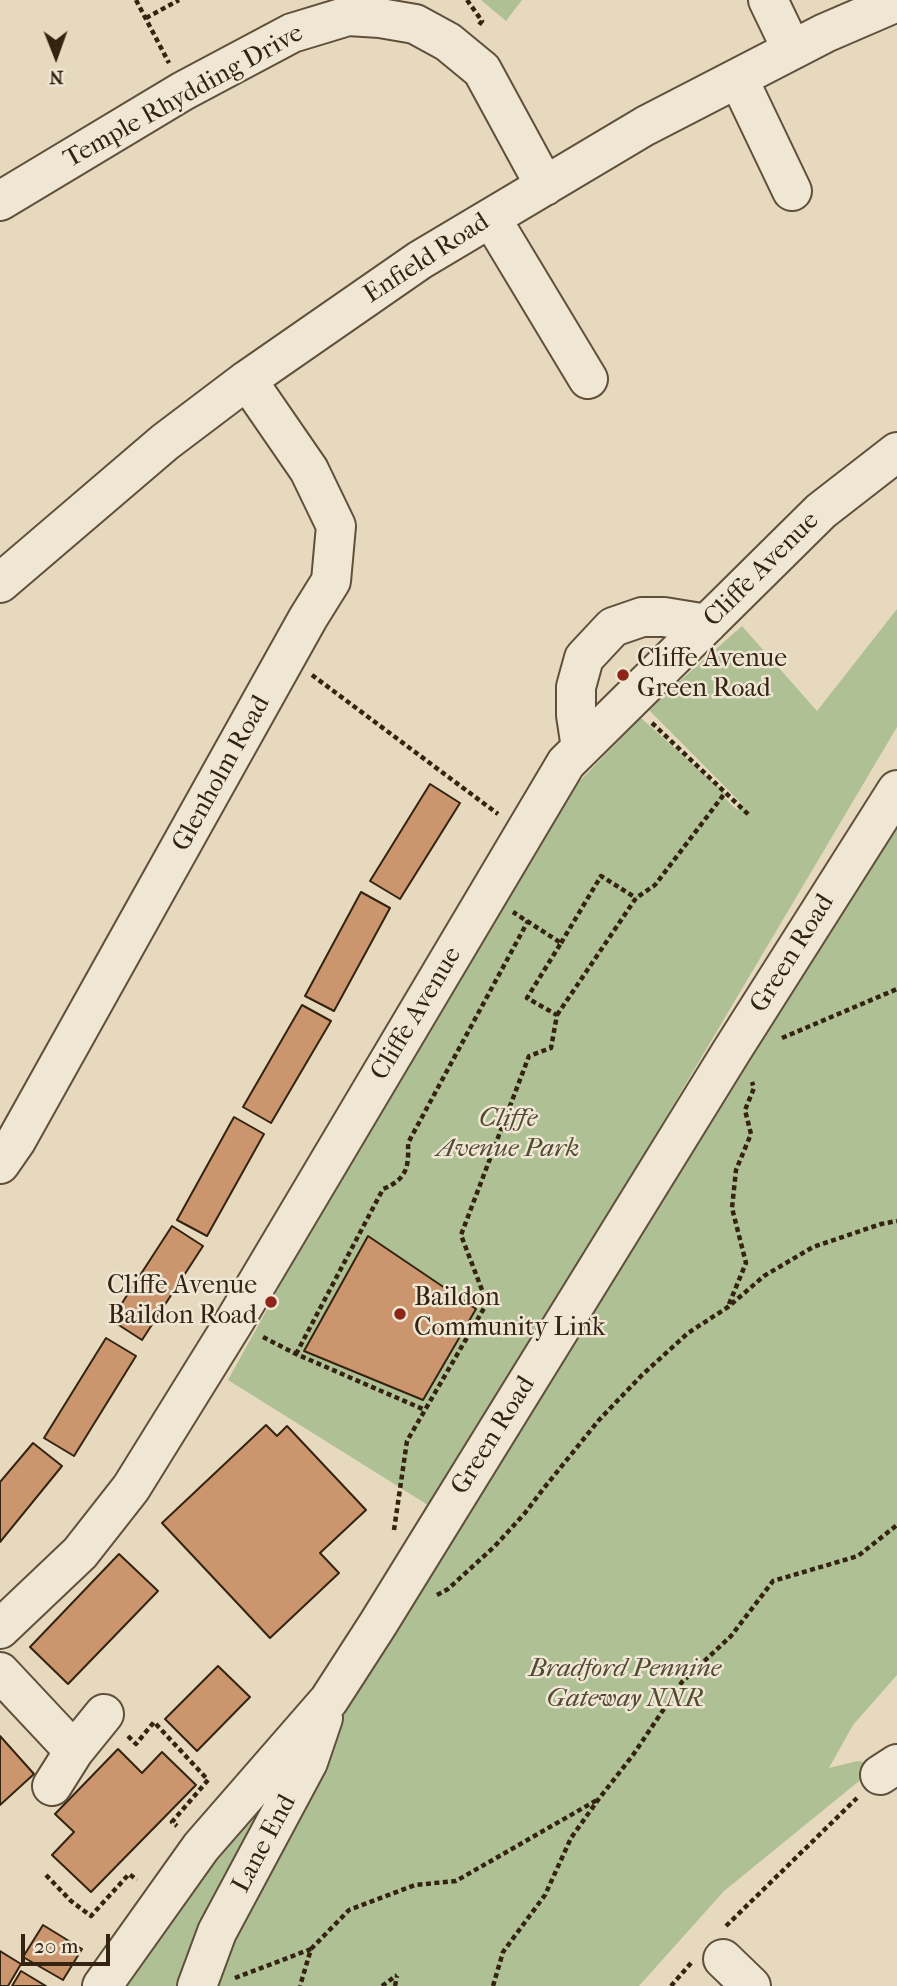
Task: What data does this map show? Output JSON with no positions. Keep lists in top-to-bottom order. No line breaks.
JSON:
{"streets":{"street":["Temple Rhydding Drive","Enfield Road","Cliffe Avenue","Glenholm Road","Green Road","Lane End"]},"crossings":[["Temple Rhydding Drive","Enfield Road"],["Enfield Road","Glenholm Road"],["Green Road","Lane End"]],"parks":["Cliffe Avenue Park","Bradford Pennine Gateway NNR"],"places":["Cliffe Avenue Green Road","Cliffe Avenue Baildon Road","Baildon Community Link"],"scale_bar":"20 m","north":"bottom"}
